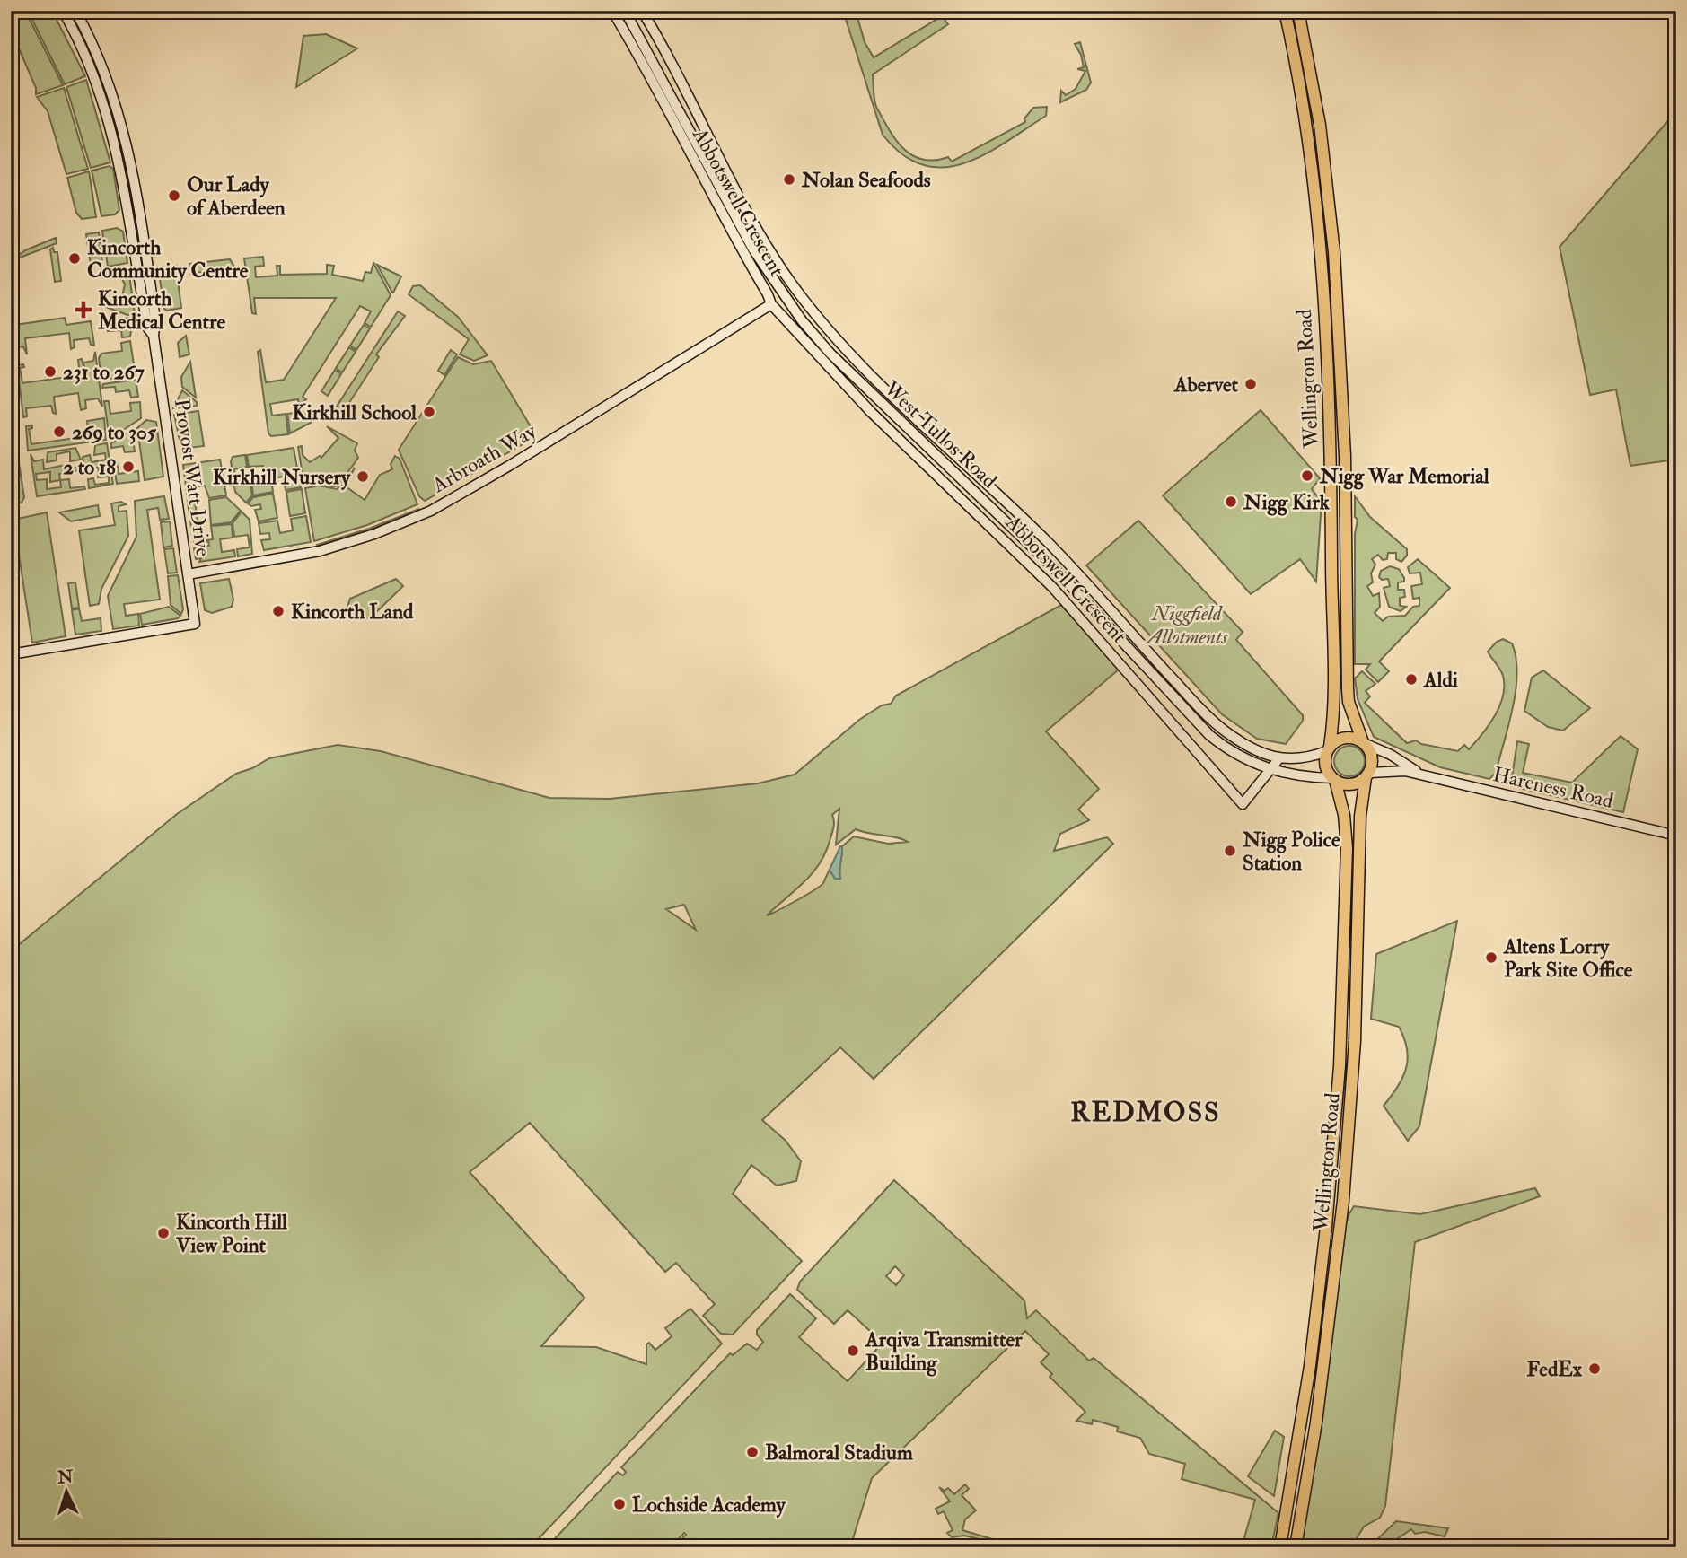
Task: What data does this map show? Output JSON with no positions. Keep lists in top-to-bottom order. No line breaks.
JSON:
{"streets":{"main road":["Wellington Road"],"street":["Abbotswell Crescent","West Tullos Road","Arbroath Way","Provost Watt Drive","Hareness Road"]},"crossings":[["Abbotswell Crescent","West Tullos Road"],["Abbotswell Crescent","Arbroath Way"],["Wellington Road","West Tullos Road"],["Wellington Road","Hareness Road"],["West Tullos Road","Hareness Road"],["Arbroath Way","Provost Watt Drive"]],"districts":["REDMOSS"],"parks":["Niggfield Allotments"],"places":{"other":["Nolan Seafoods","Our Lady of Aberdeen","Kincorth Community Centre","231 to 267","Abervet","Kirkhill School","269 to 305","2 to 18","Nigg War Memorial","Kirkhill Nursery","Nigg Kirk","Kincorth Land","Aldi","Nigg Police Station","Altens Lorry Park Site Office","Kincorth Hill View Point","Arqiva Transmitter Building","FedEx","Balmoral Stadium","Lochside Academy"],"health":["Kincorth Medical Centre"]},"north":"top"}
